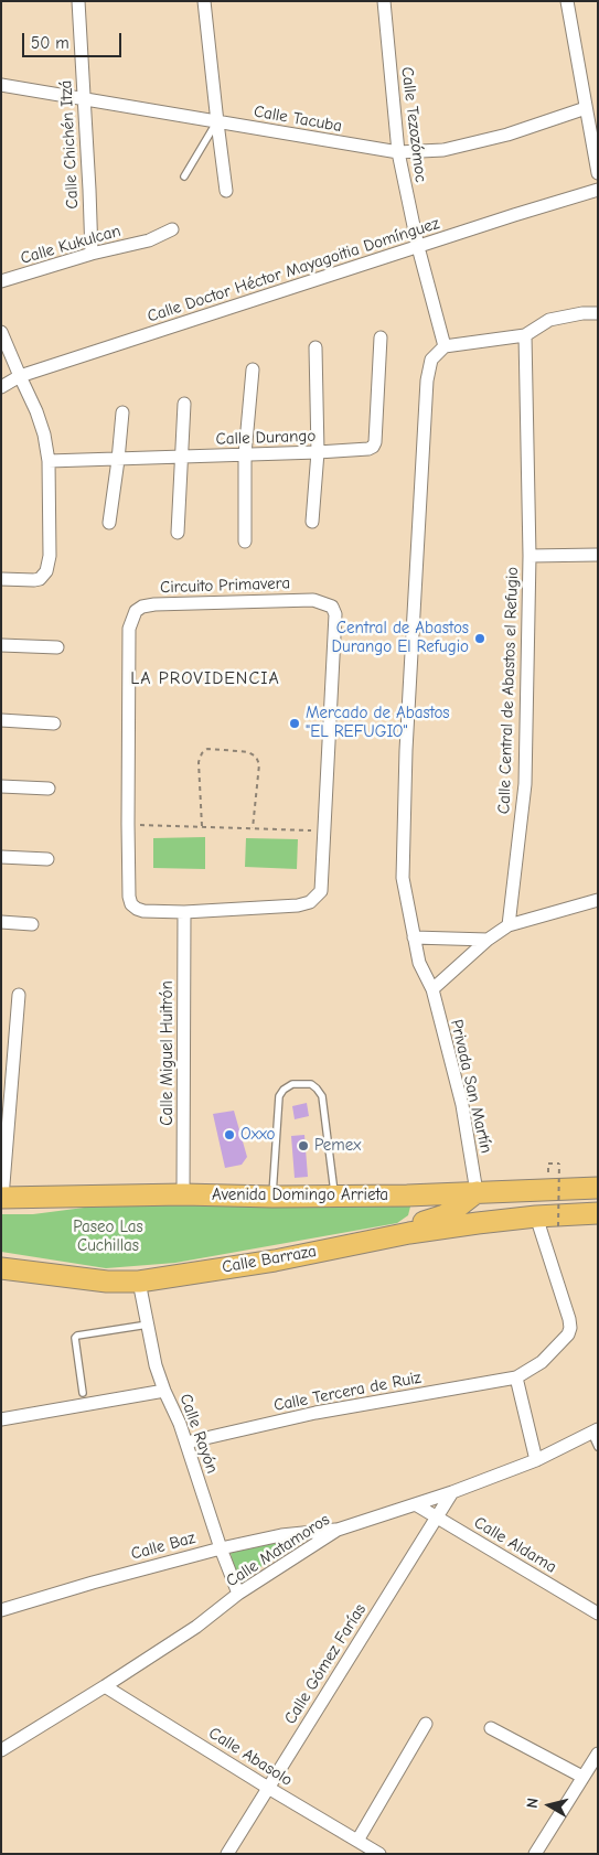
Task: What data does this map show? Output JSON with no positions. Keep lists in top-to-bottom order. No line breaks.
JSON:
{"streets":{"main road":["Avenida Domingo Arrieta","Calle Barraza"],"street":["Calle Tacuba","Calle Tezozómoc","Calle Chichén Itzá","Calle Kukulcan","Calle Doctor Héctor Mayagoitia Domínguez","Calle Durango","Circuito Primavera","Calle Central de Abastos el Refugio","Calle Miguel Huitrón","Privada San Martín","Calle Tercera de Ruiz","Calle Rayón","Calle Aldama","Calle Baz","Calle Matamoros","Calle Gómez Farías","Calle Abasolo"]},"crossings":[["Calle Tacuba","Calle Tezozómoc"],["Calle Tacuba","Calle Chichén Itzá"],["Calle Tezozómoc","Calle Doctor Héctor Mayagoitia Domínguez"],["Calle Chichén Itzá","Calle Kukulcan"],["Circuito Primavera","Calle Miguel Huitrón"],["Calle Miguel Huitrón","Avenida Domingo Arrieta"],["Privada San Martín","Avenida Domingo Arrieta"],["Calle Barraza","Calle Rayón"],["Calle Tercera de Ruiz","Calle Rayón"],["Calle Rayón","Calle Baz"],["Calle Rayón","Calle Matamoros"],["Calle Aldama","Calle Matamoros"],["Calle Aldama","Calle Gómez Farías"],["Calle Baz","Calle Matamoros"],["Calle Matamoros","Calle Gómez Farías"],["Calle Matamoros","Calle Abasolo"],["Calle Gómez Farías","Calle Abasolo"]],"districts":["LA PROVIDENCIA"],"parks":["Paseo Las Cuchillas"],"places":["Central de Abastos Durango El Refugio","Mercado de Abastos \"EL REFUGIO\"","Oxxo","Pemex"],"scale_bar":"50 m","north":"left"}
